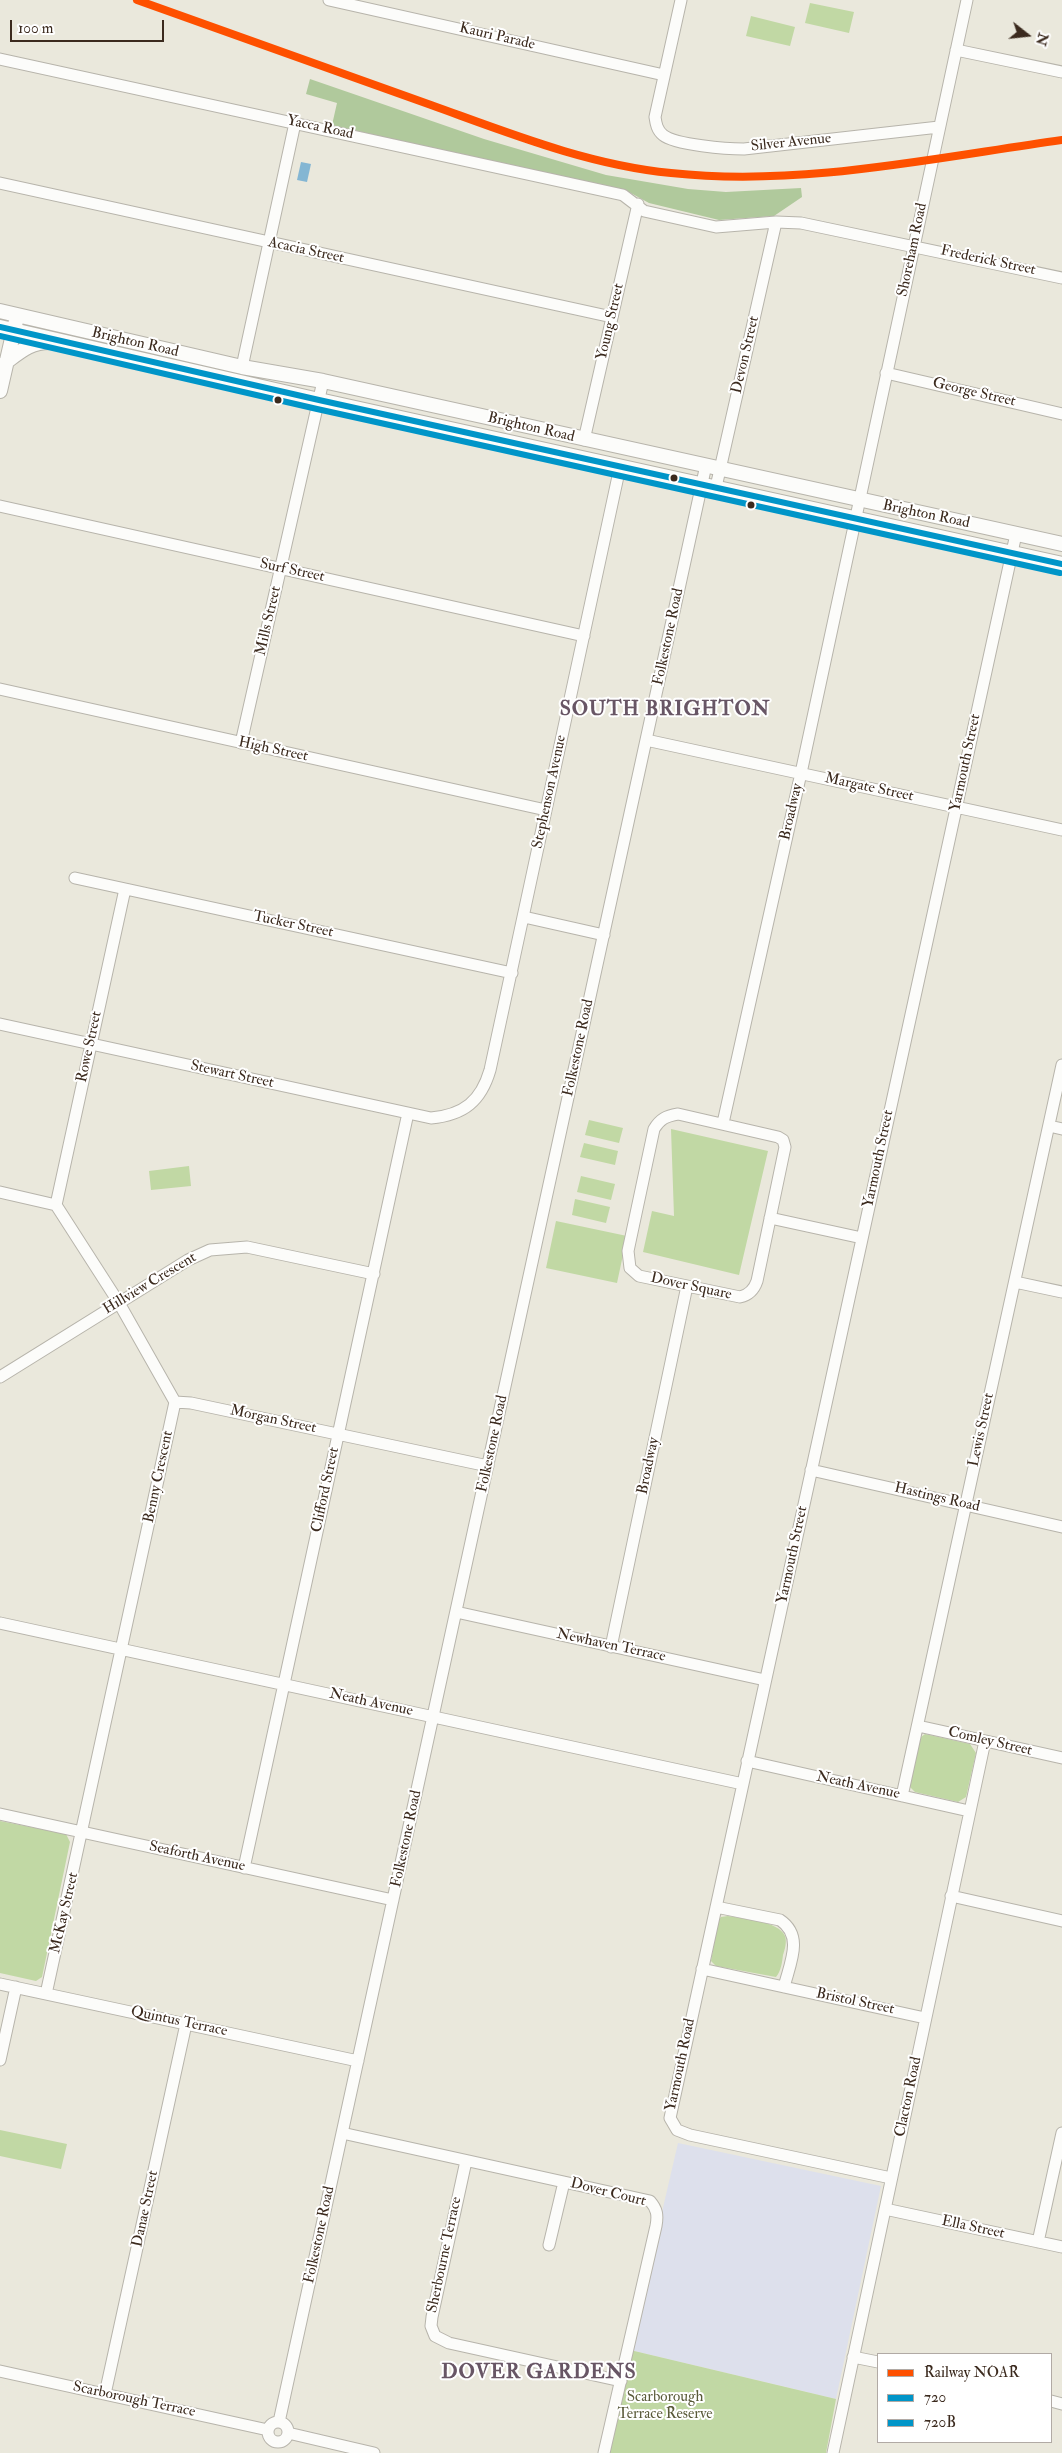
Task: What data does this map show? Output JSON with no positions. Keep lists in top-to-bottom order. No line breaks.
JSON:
{"streets":{"main road":["Brighton Road"],"street":["Kauri Parade","Yacca Road","Silver Avenue","Shoreham Road","Acacia Street","Frederick Street","Young Street","Devon Street","George Street","Surf Street","Mills Street","Folkestone Road","High Street","Yarmouth Street","Margate Street","Stephenson Avenue","Broadway","Tucker Street","Rowe Street","Stewart Street","Hillview Crescent","Dover Square","Morgan Street","Lewis Street","Benny Crescent","Clifford Street","Hastings Road","Newhaven Terrace","Neath Avenue","Comley Street","Seaforth Avenue","McKay Street","Bristol Street","Quintus Terrace","Yarmouth Road","Clacton Road","Dover Court","Danae Street","Ella Street","Sherbourne Terrace","Scarborough Terrace"]},"crossings":[["Kauri Parade","Silver Avenue"],["Yacca Road","Frederick Street"],["Yacca Road","Young Street"],["Yacca Road","Devon Street"],["Silver Avenue","Shoreham Road"],["Shoreham Road","Frederick Street"],["Shoreham Road","Brighton Road"],["Shoreham Road","George Street"],["Shoreham Road","Broadway"],["Acacia Street","Young Street"],["Frederick Street","Devon Street"],["Young Street","Brighton Road"],["Brighton Road","Devon Street"],["Brighton Road","Mills Street"],["Brighton Road","Folkestone Road"],["Brighton Road","Yarmouth Street"],["Brighton Road","Stephenson Avenue"],["Brighton Road","Broadway"],["Devon Street","Folkestone Road"],["Surf Street","Mills Street"],["Surf Street","Stephenson Avenue"],["Mills Street","High Street"],["Folkestone Road","Margate Street"],["Folkestone Road","Morgan Street"],["Folkestone Road","Newhaven Terrace"],["Folkestone Road","Neath Avenue"],["Folkestone Road","Seaforth Avenue"],["Folkestone Road","Quintus Terrace"],["Folkestone Road","Dover Court"],["Folkestone Road","Scarborough Terrace"],["High Street","Stephenson Avenue"],["Yarmouth Street","Margate Street"],["Yarmouth Street","Hastings Road"],["Yarmouth Street","Newhaven Terrace"],["Yarmouth Street","Neath Avenue"],["Yarmouth Street","Yarmouth Road"],["Margate Street","Broadway"],["Stephenson Avenue","Tucker Street"],["Stephenson Avenue","Stewart Street"],["Broadway","Dover Square"],["Broadway","Newhaven Terrace"],["Tucker Street","Rowe Street"],["Rowe Street","Stewart Street"],["Stewart Street","Clifford Street"],["Hillview Crescent","Clifford Street"],["Morgan Street","Benny Crescent"],["Morgan Street","Clifford Street"],["Lewis Street","Hastings Road"],["Lewis Street","Neath Avenue"],["Lewis Street","Comley Street"],["Benny Crescent","Neath Avenue"],["Benny Crescent","Seaforth Avenue"],["Benny Crescent","McKay Street"],["Clifford Street","Neath Avenue"],["Clifford Street","Seaforth Avenue"],["Neath Avenue","Yarmouth Road"],["Neath Avenue","Clacton Road"],["Comley Street","Clacton Road"],["Seaforth Avenue","McKay Street"],["McKay Street","Quintus Terrace"],["Bristol Street","Yarmouth Road"],["Bristol Street","Clacton Road"],["Quintus Terrace","Danae Street"],["Yarmouth Road","Clacton Road"],["Clacton Road","Ella Street"],["Dover Court","Sherbourne Terrace"],["Danae Street","Scarborough Terrace"]],"districts":["SOUTH BRIGHTON","DOVER GARDENS"],"parks":["Scarborough Terrace Reserve"],"lines":["rail line NOAR","transit line 720","transit line 720B"],"legend":["Railway NOAR","720","720B"],"scale_bar":"100 m","north":"right"}
